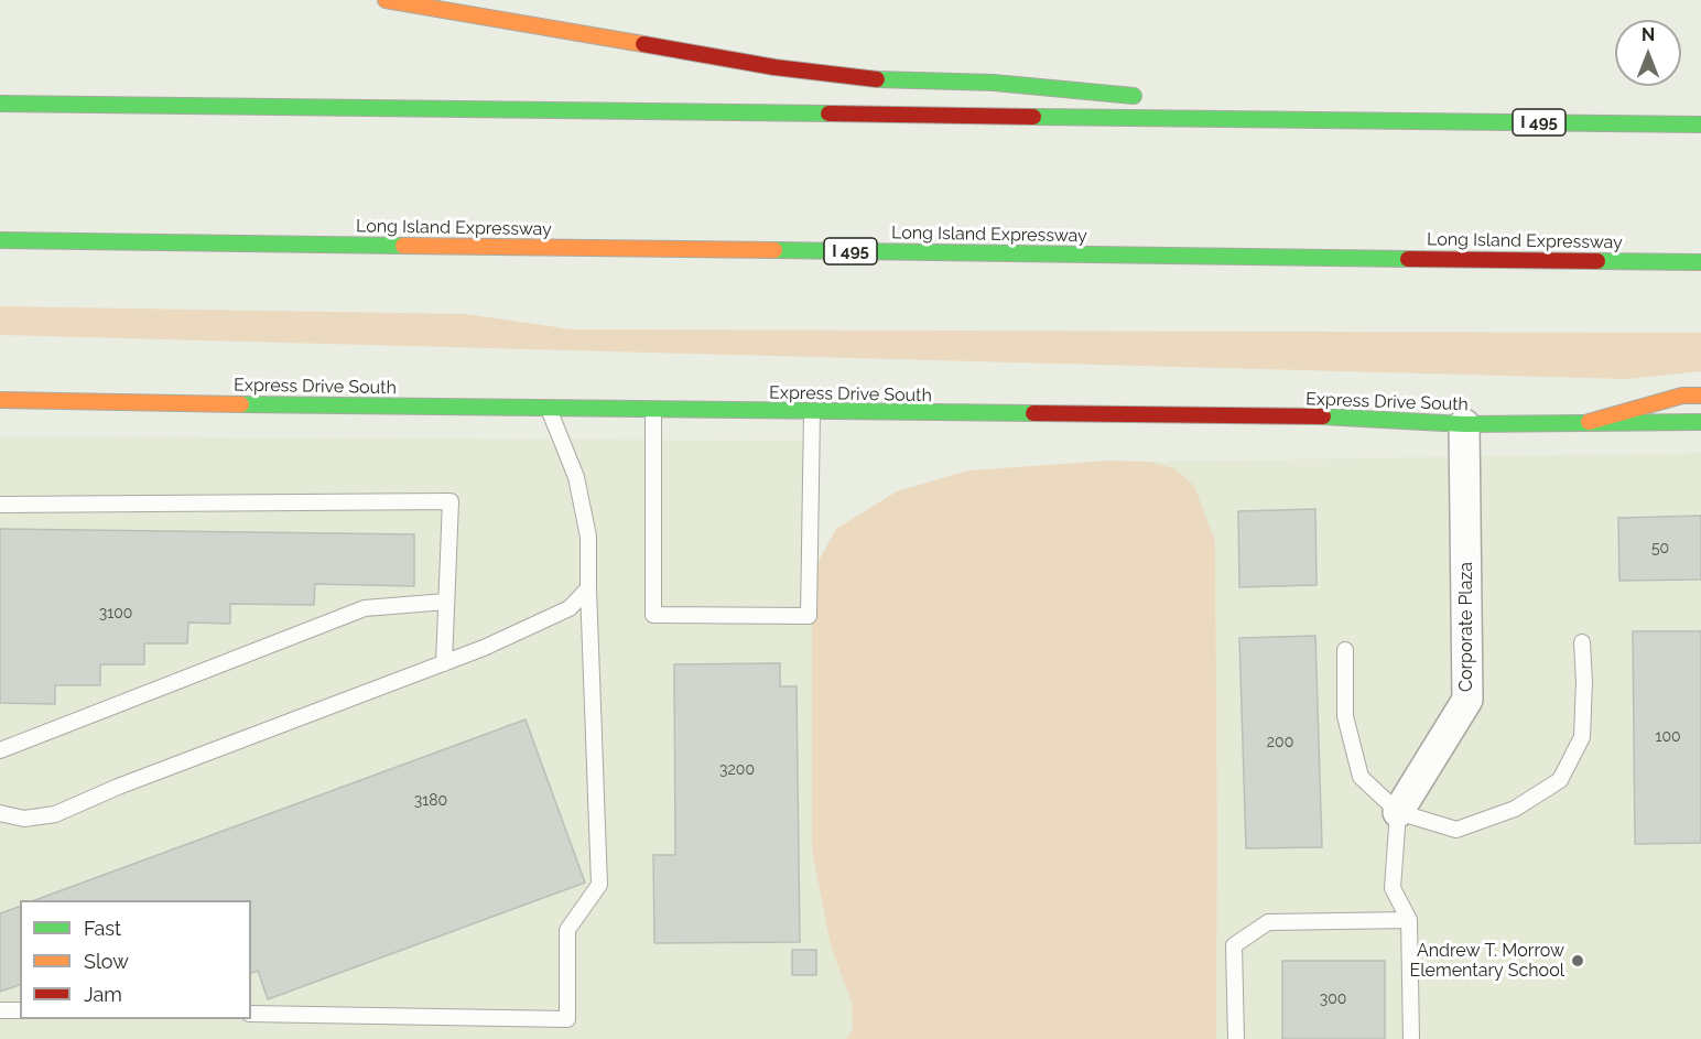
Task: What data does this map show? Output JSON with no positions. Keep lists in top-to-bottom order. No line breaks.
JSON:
{"streets":{"main road":["I 495","Long Island Expressway","Express Drive South"],"street":["Corporate Plaza"]},"crossings":[["Express Drive South","Corporate Plaza"]],"places":["Andrew T. Morrow Elementary School"],"house_numbers":["50","3100","100","200","3200","3180","300"],"legend":["Fast","Slow","Jam"],"north":"top"}
